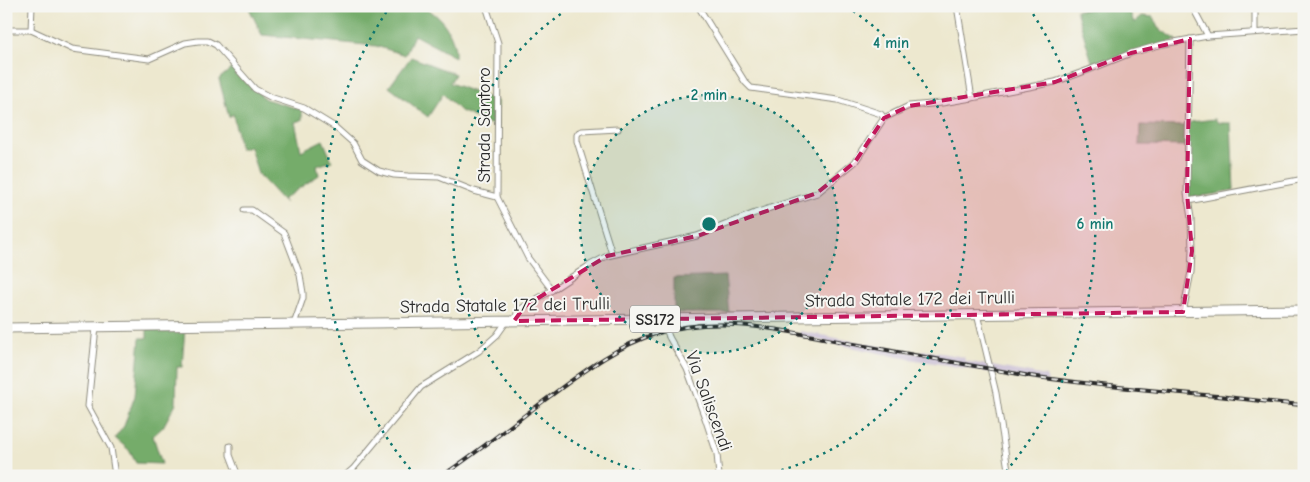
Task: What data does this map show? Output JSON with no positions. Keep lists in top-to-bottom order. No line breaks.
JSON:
{"streets":{"main road":["Strada Statale 172 dei Trulli","SS172"],"street":["Strada Santoro","Via Saliscendi"]},"crossings":[["Strada Statale 172 dei Trulli","Via Saliscendi"]],"rings":["4 min","2 min","6 min"]}
